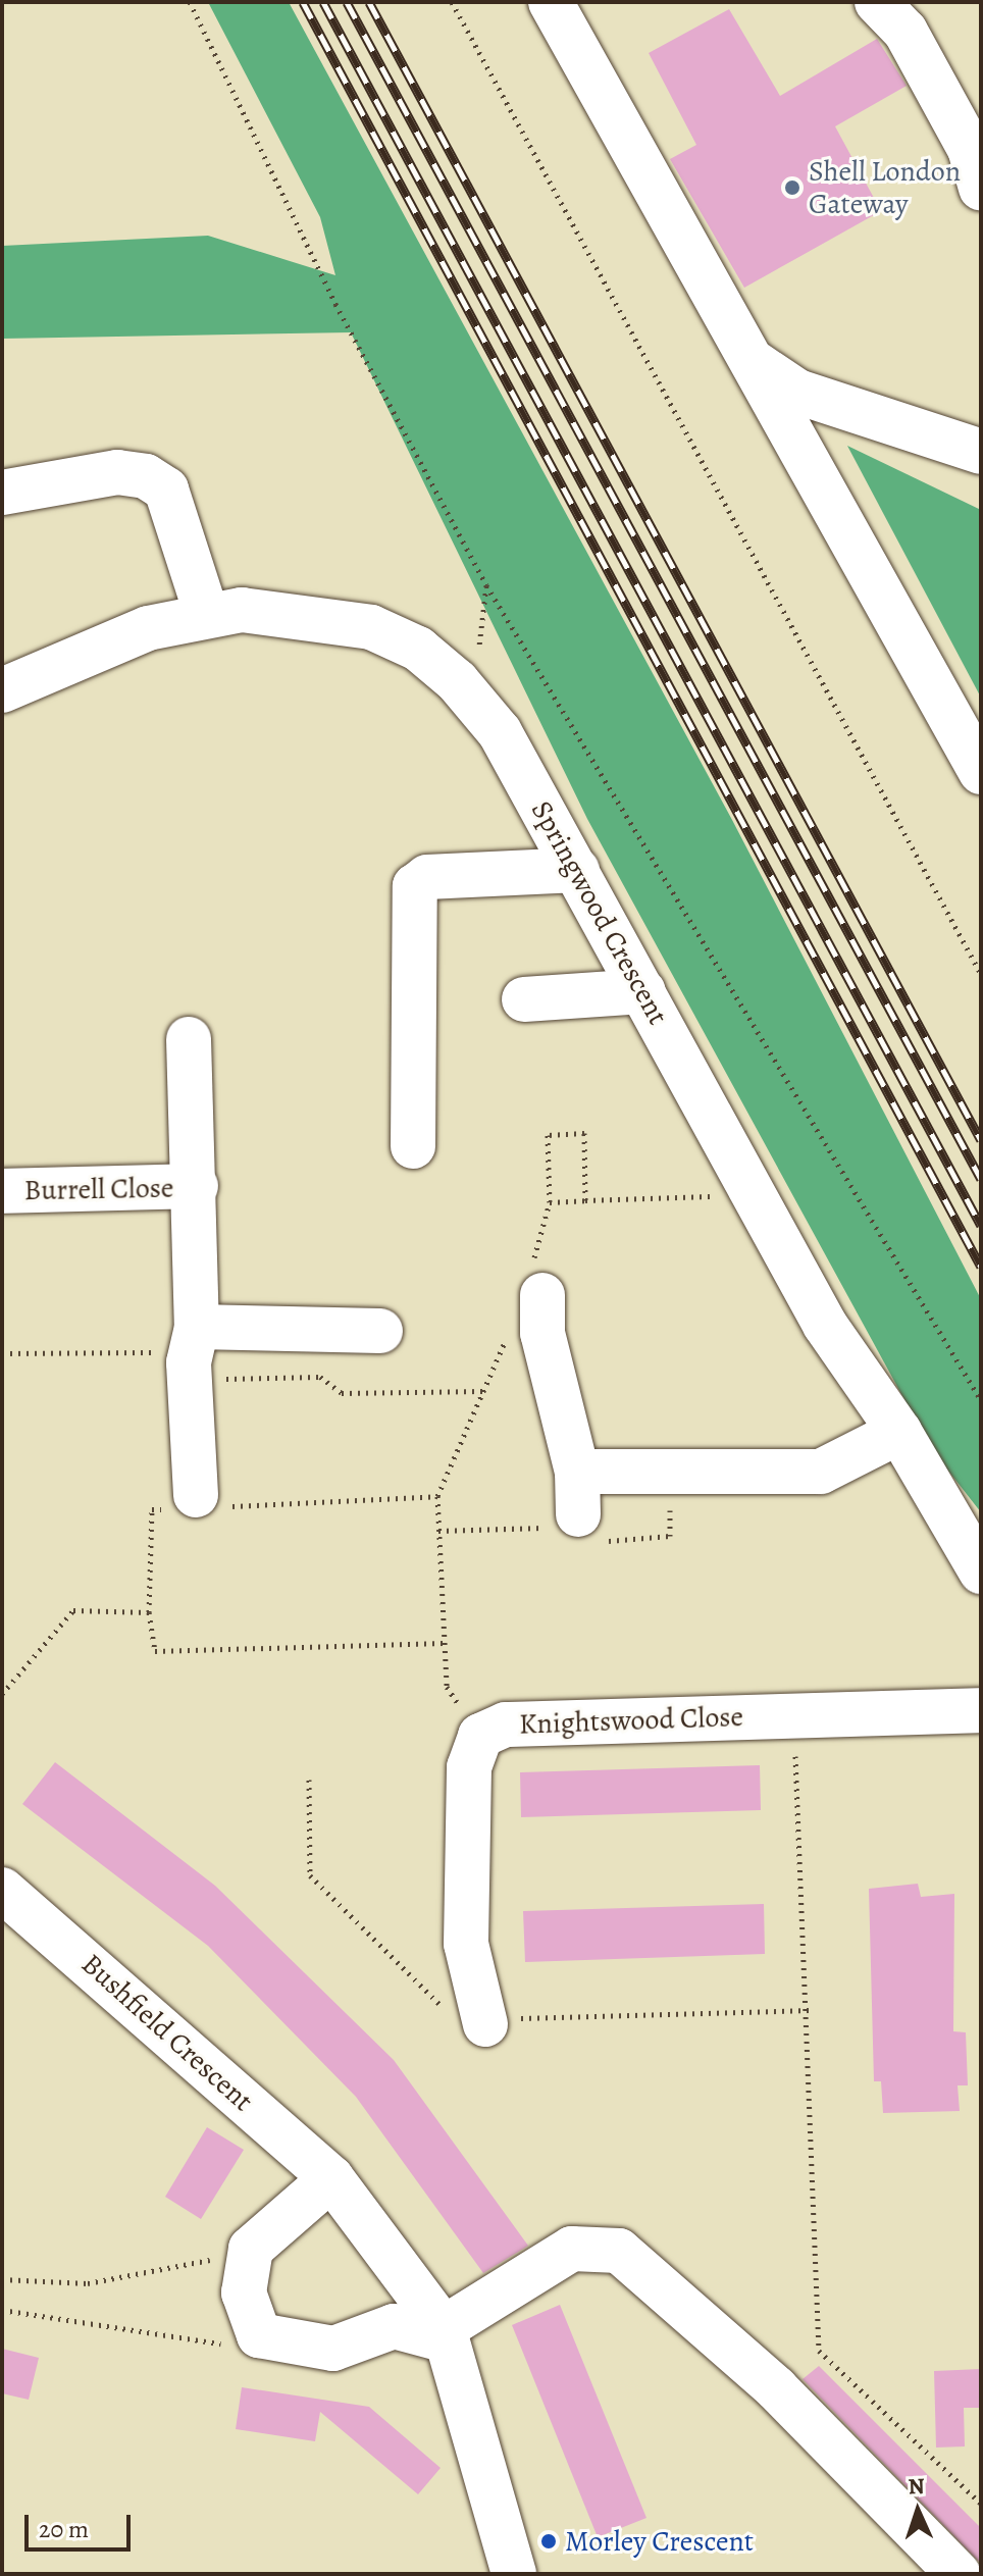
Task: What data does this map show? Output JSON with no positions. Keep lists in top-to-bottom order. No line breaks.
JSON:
{"streets":{"street":["Springwood Crescent","Burrell Close","Knightswood Close","Bushfield Crescent"]},"places":["Shell London Gateway","Morley Crescent"],"scale_bar":"20 m","north":"top"}
